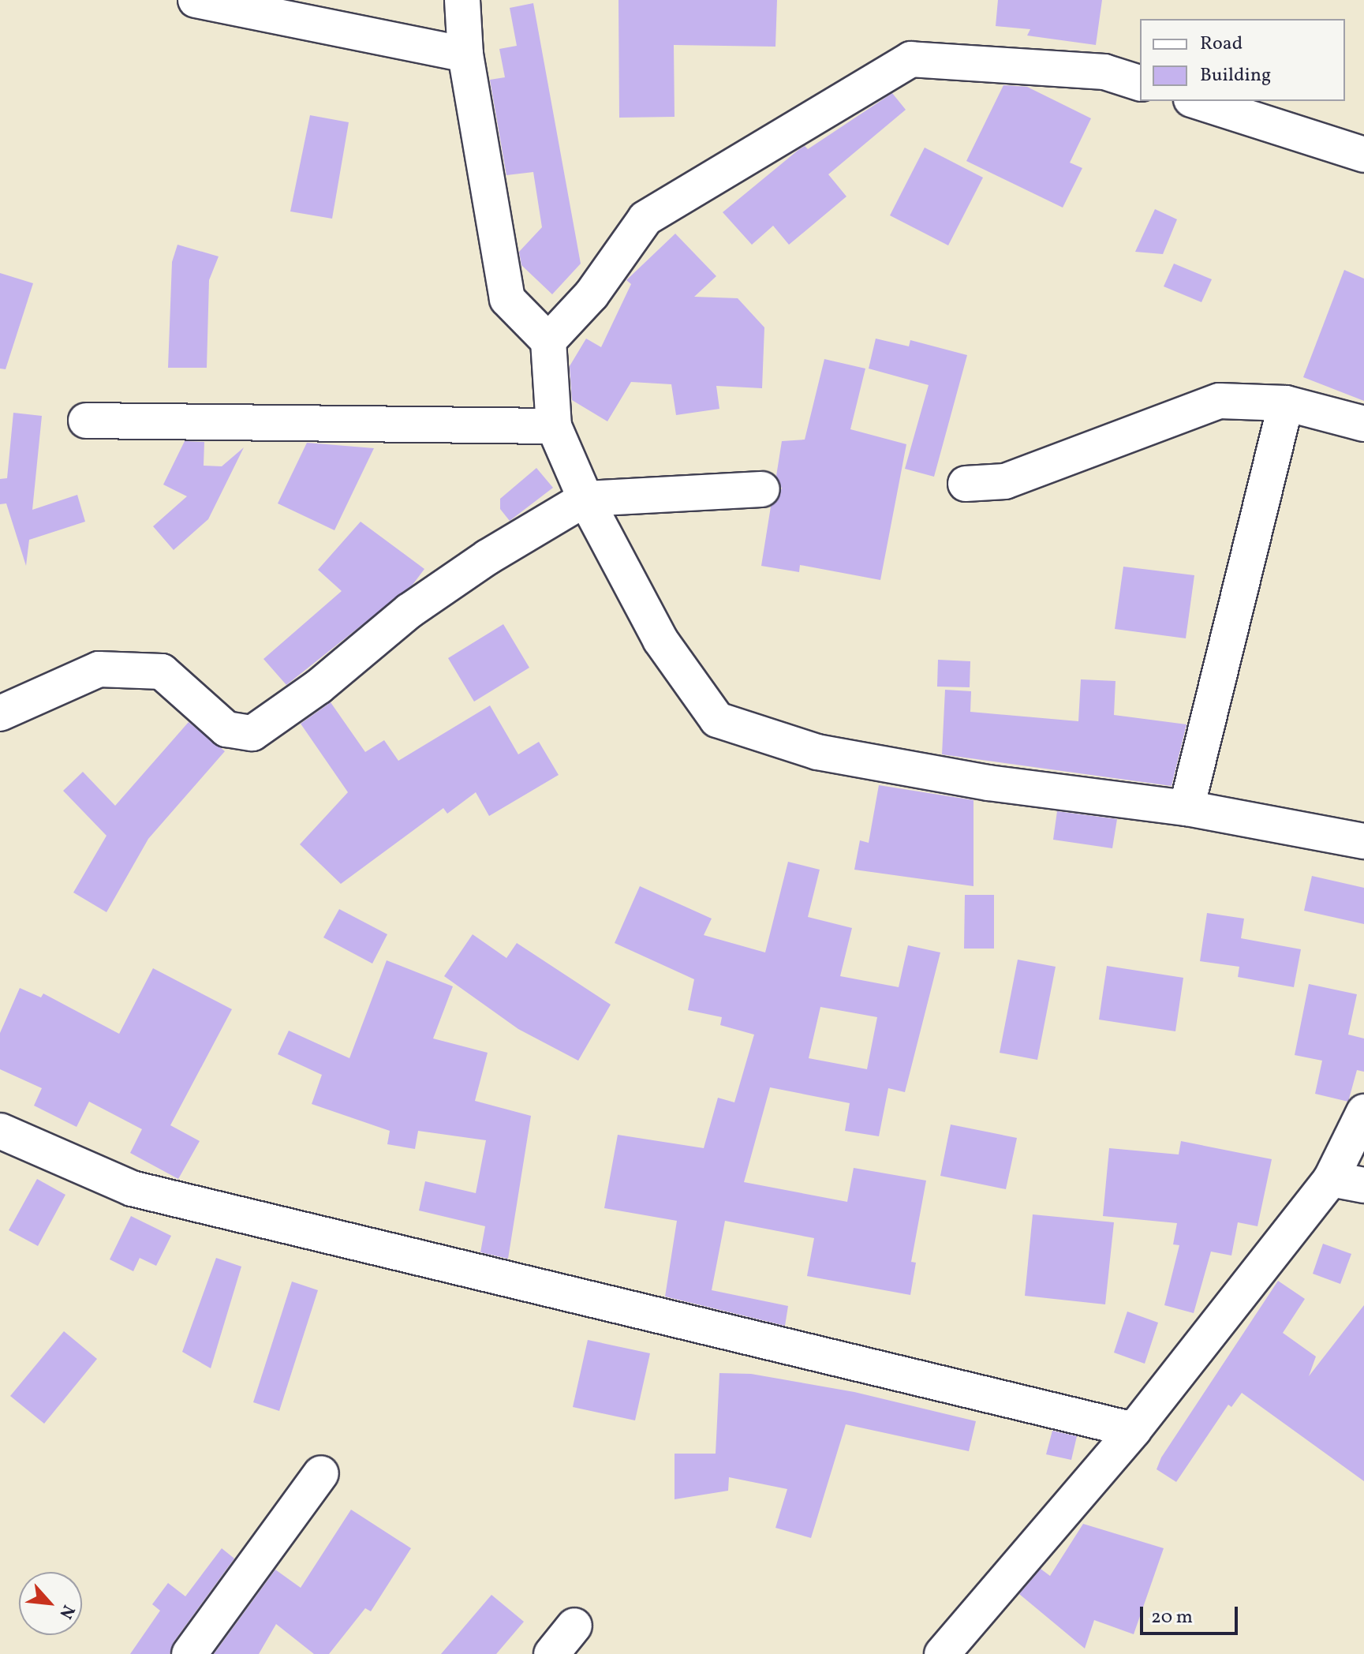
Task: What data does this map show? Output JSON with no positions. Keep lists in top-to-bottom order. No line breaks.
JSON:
{"legend":["Road","Building"],"scale_bar":"20 m","north":"bottom right"}
